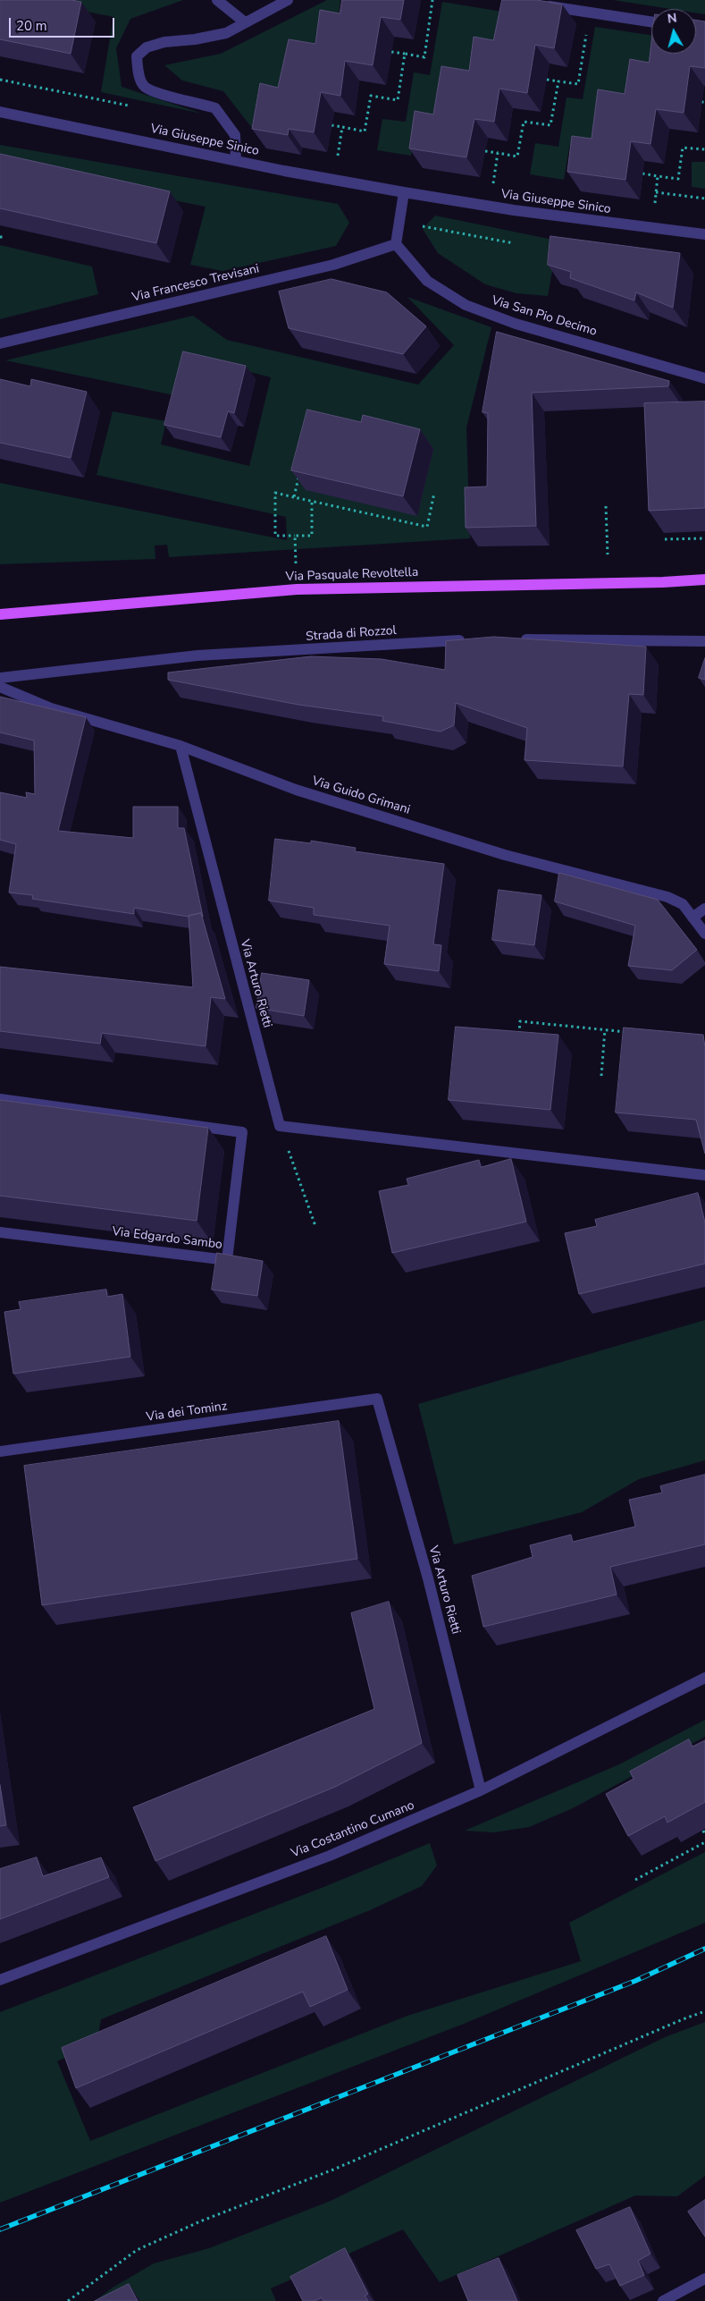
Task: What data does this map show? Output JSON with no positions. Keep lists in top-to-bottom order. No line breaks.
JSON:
{"streets":{"main road":["Via Pasquale Revoltella"],"street":["Via Giuseppe Sinico","Via Francesco Trevisani","Via San Pio Decimo","Strada di Rozzol","Via Guido Grimani","Via Arturo Rietti","Via Edgardo Sambo","Via dei Tominz","Via Costantino Cumano"]},"crossings":[["Via Francesco Trevisani","Via San Pio Decimo"],["Via Guido Grimani","Via Arturo Rietti"],["Via Arturo Rietti","Via dei Tominz"],["Via Arturo Rietti","Via Costantino Cumano"]],"scale_bar":"20 m","north":"top"}
